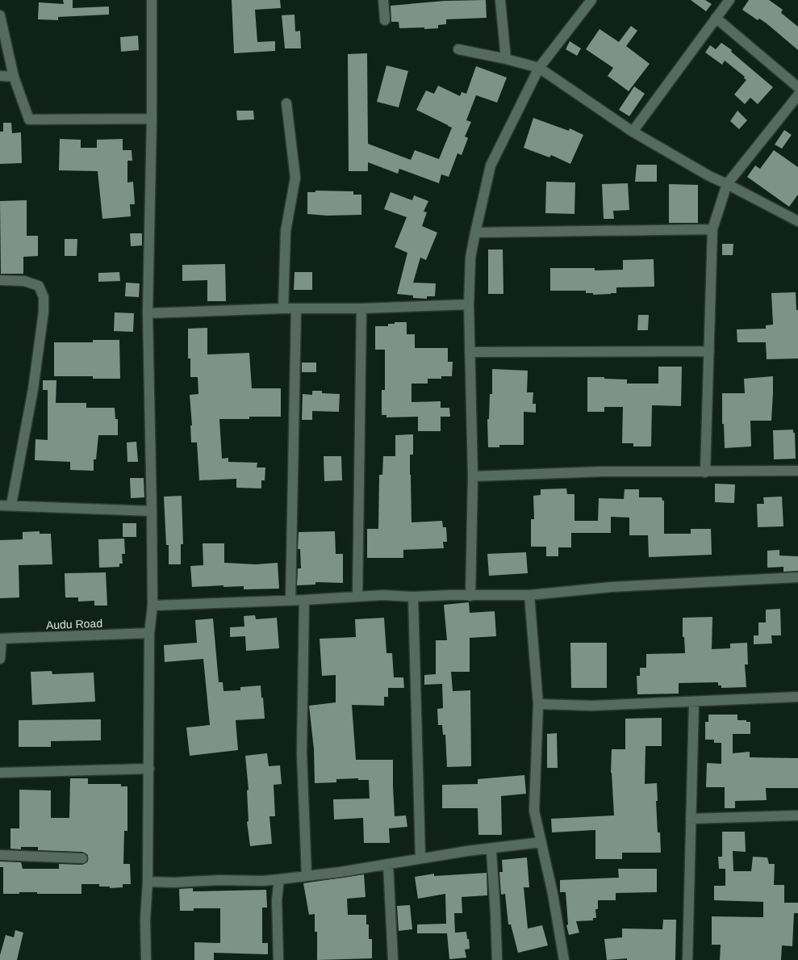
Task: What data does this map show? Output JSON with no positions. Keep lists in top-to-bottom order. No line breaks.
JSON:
{"streets":{"street":["Audu Road"]}}
